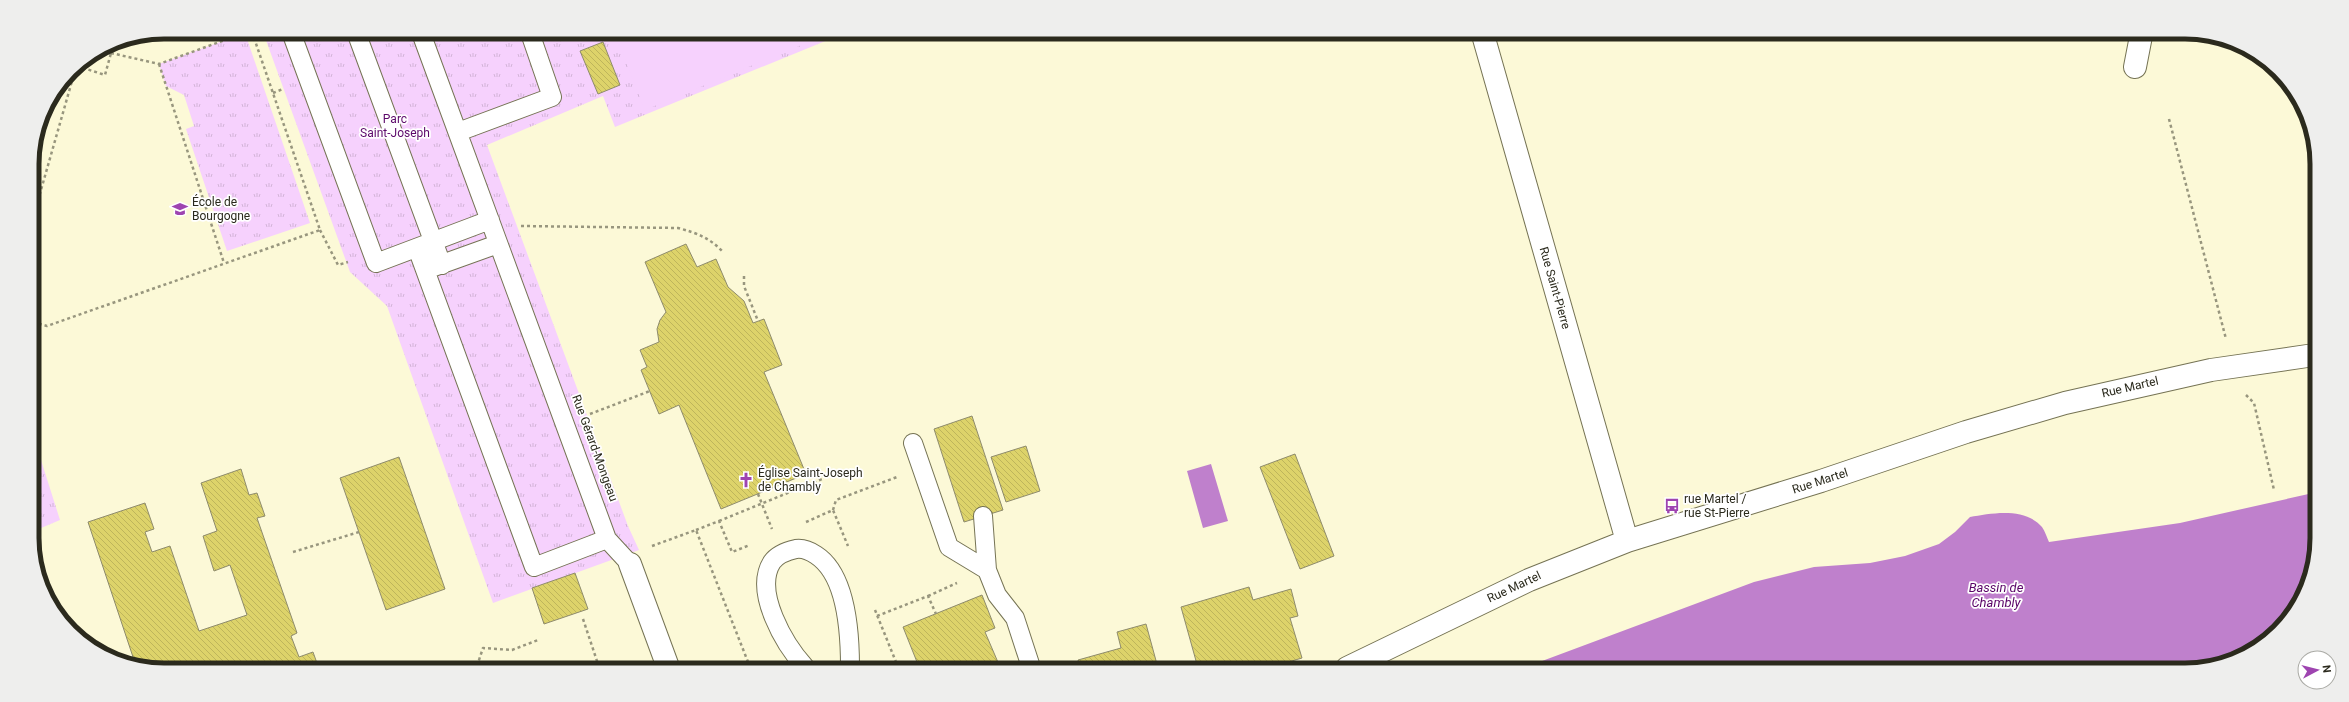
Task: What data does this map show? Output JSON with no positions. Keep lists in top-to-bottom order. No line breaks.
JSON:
{"streets":{"street":["Rue Saint-Pierre","Rue Martel"]},"crossings":[["Rue Saint-Pierre","Rue Martel"]],"water":["Bassin de Chambly"],"parks":["Parc Saint-Joseph"],"places":{"school or university":["École de Bourgogne"],"church":["Église Saint-Joseph de Chambly"],"bus stop":["rue Martel / rue St-Pierre"]},"north":"right"}
